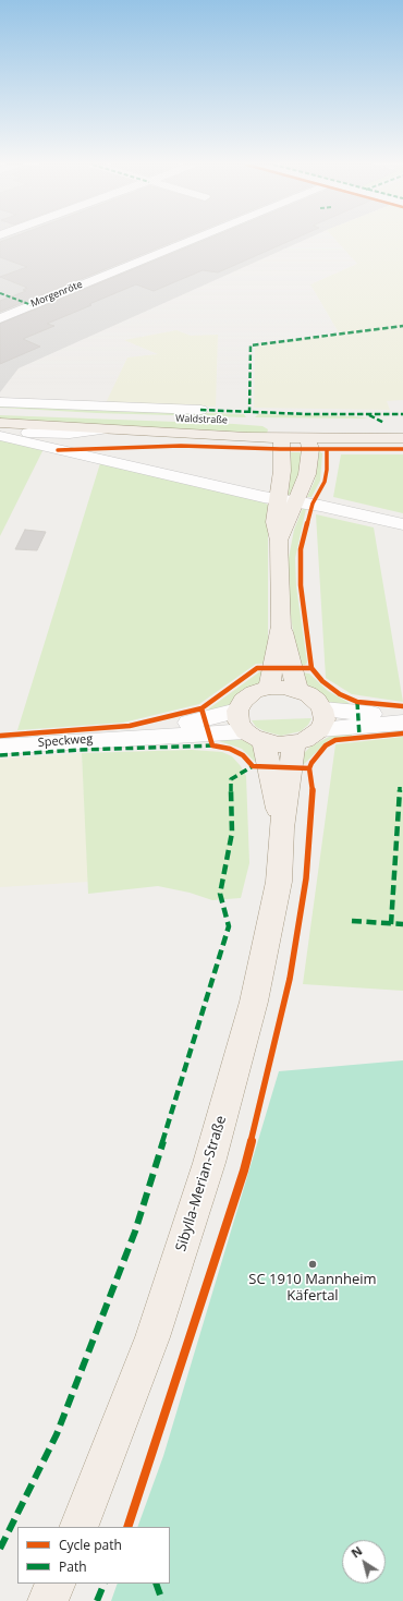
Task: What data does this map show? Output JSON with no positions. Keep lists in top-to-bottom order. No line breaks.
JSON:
{"streets":{"main road":["Waldstraße","Sibylla-Merian-Straße"],"street":["Morgenröte","Speckweg"]},"crossings":[["Speckweg","Sibylla-Merian-Straße"]],"places":["SC 1910 Mannheim Käfertal"],"legend":["Cycle path","Path"],"north":"top left"}
